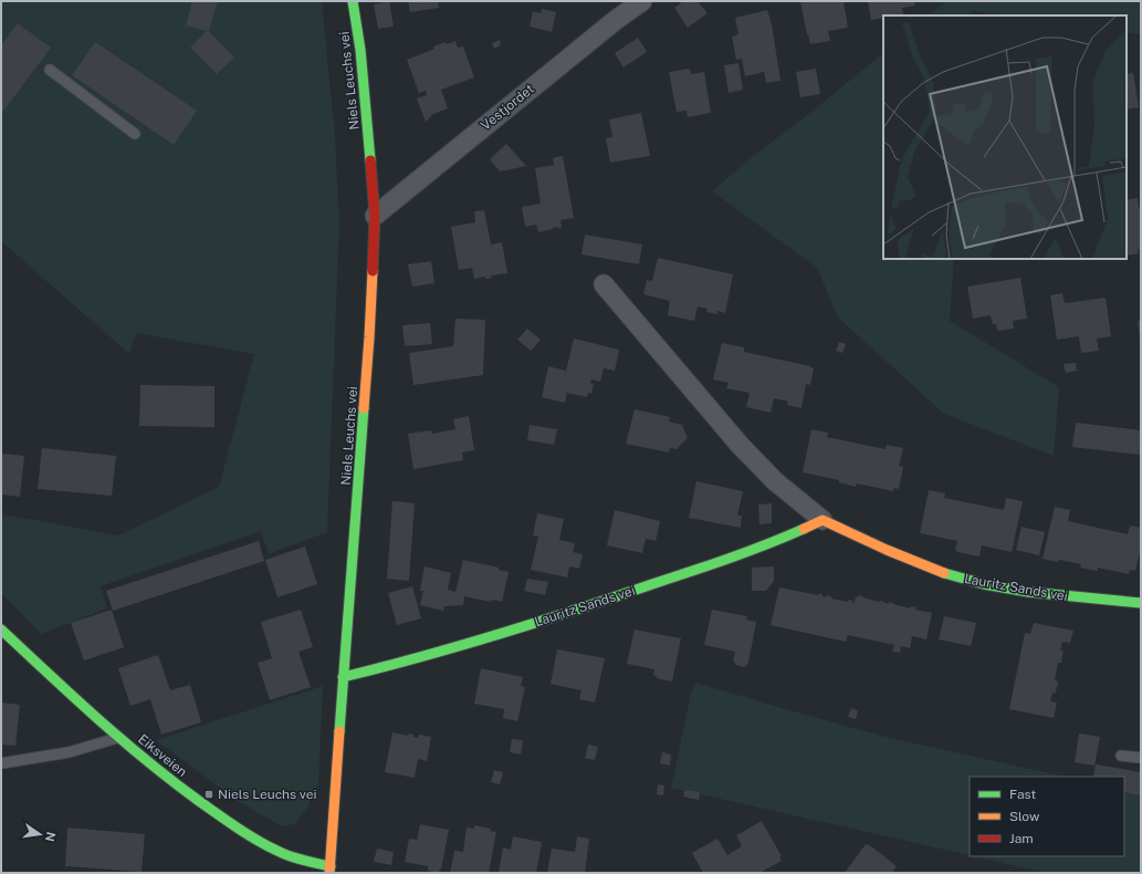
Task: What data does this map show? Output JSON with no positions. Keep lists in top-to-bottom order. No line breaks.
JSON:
{"streets":{"street":["Niels Leuchs vei","Vestjordet","Lauritz Sands vei","Eiksveien"]},"crossings":[["Niels Leuchs vei","Vestjordet"],["Niels Leuchs vei","Lauritz Sands vei"],["Niels Leuchs vei","Eiksveien"]],"places":{"transit":["Niels Leuchs vei"]},"legend":["Fast","Slow","Jam"],"north":"right"}
